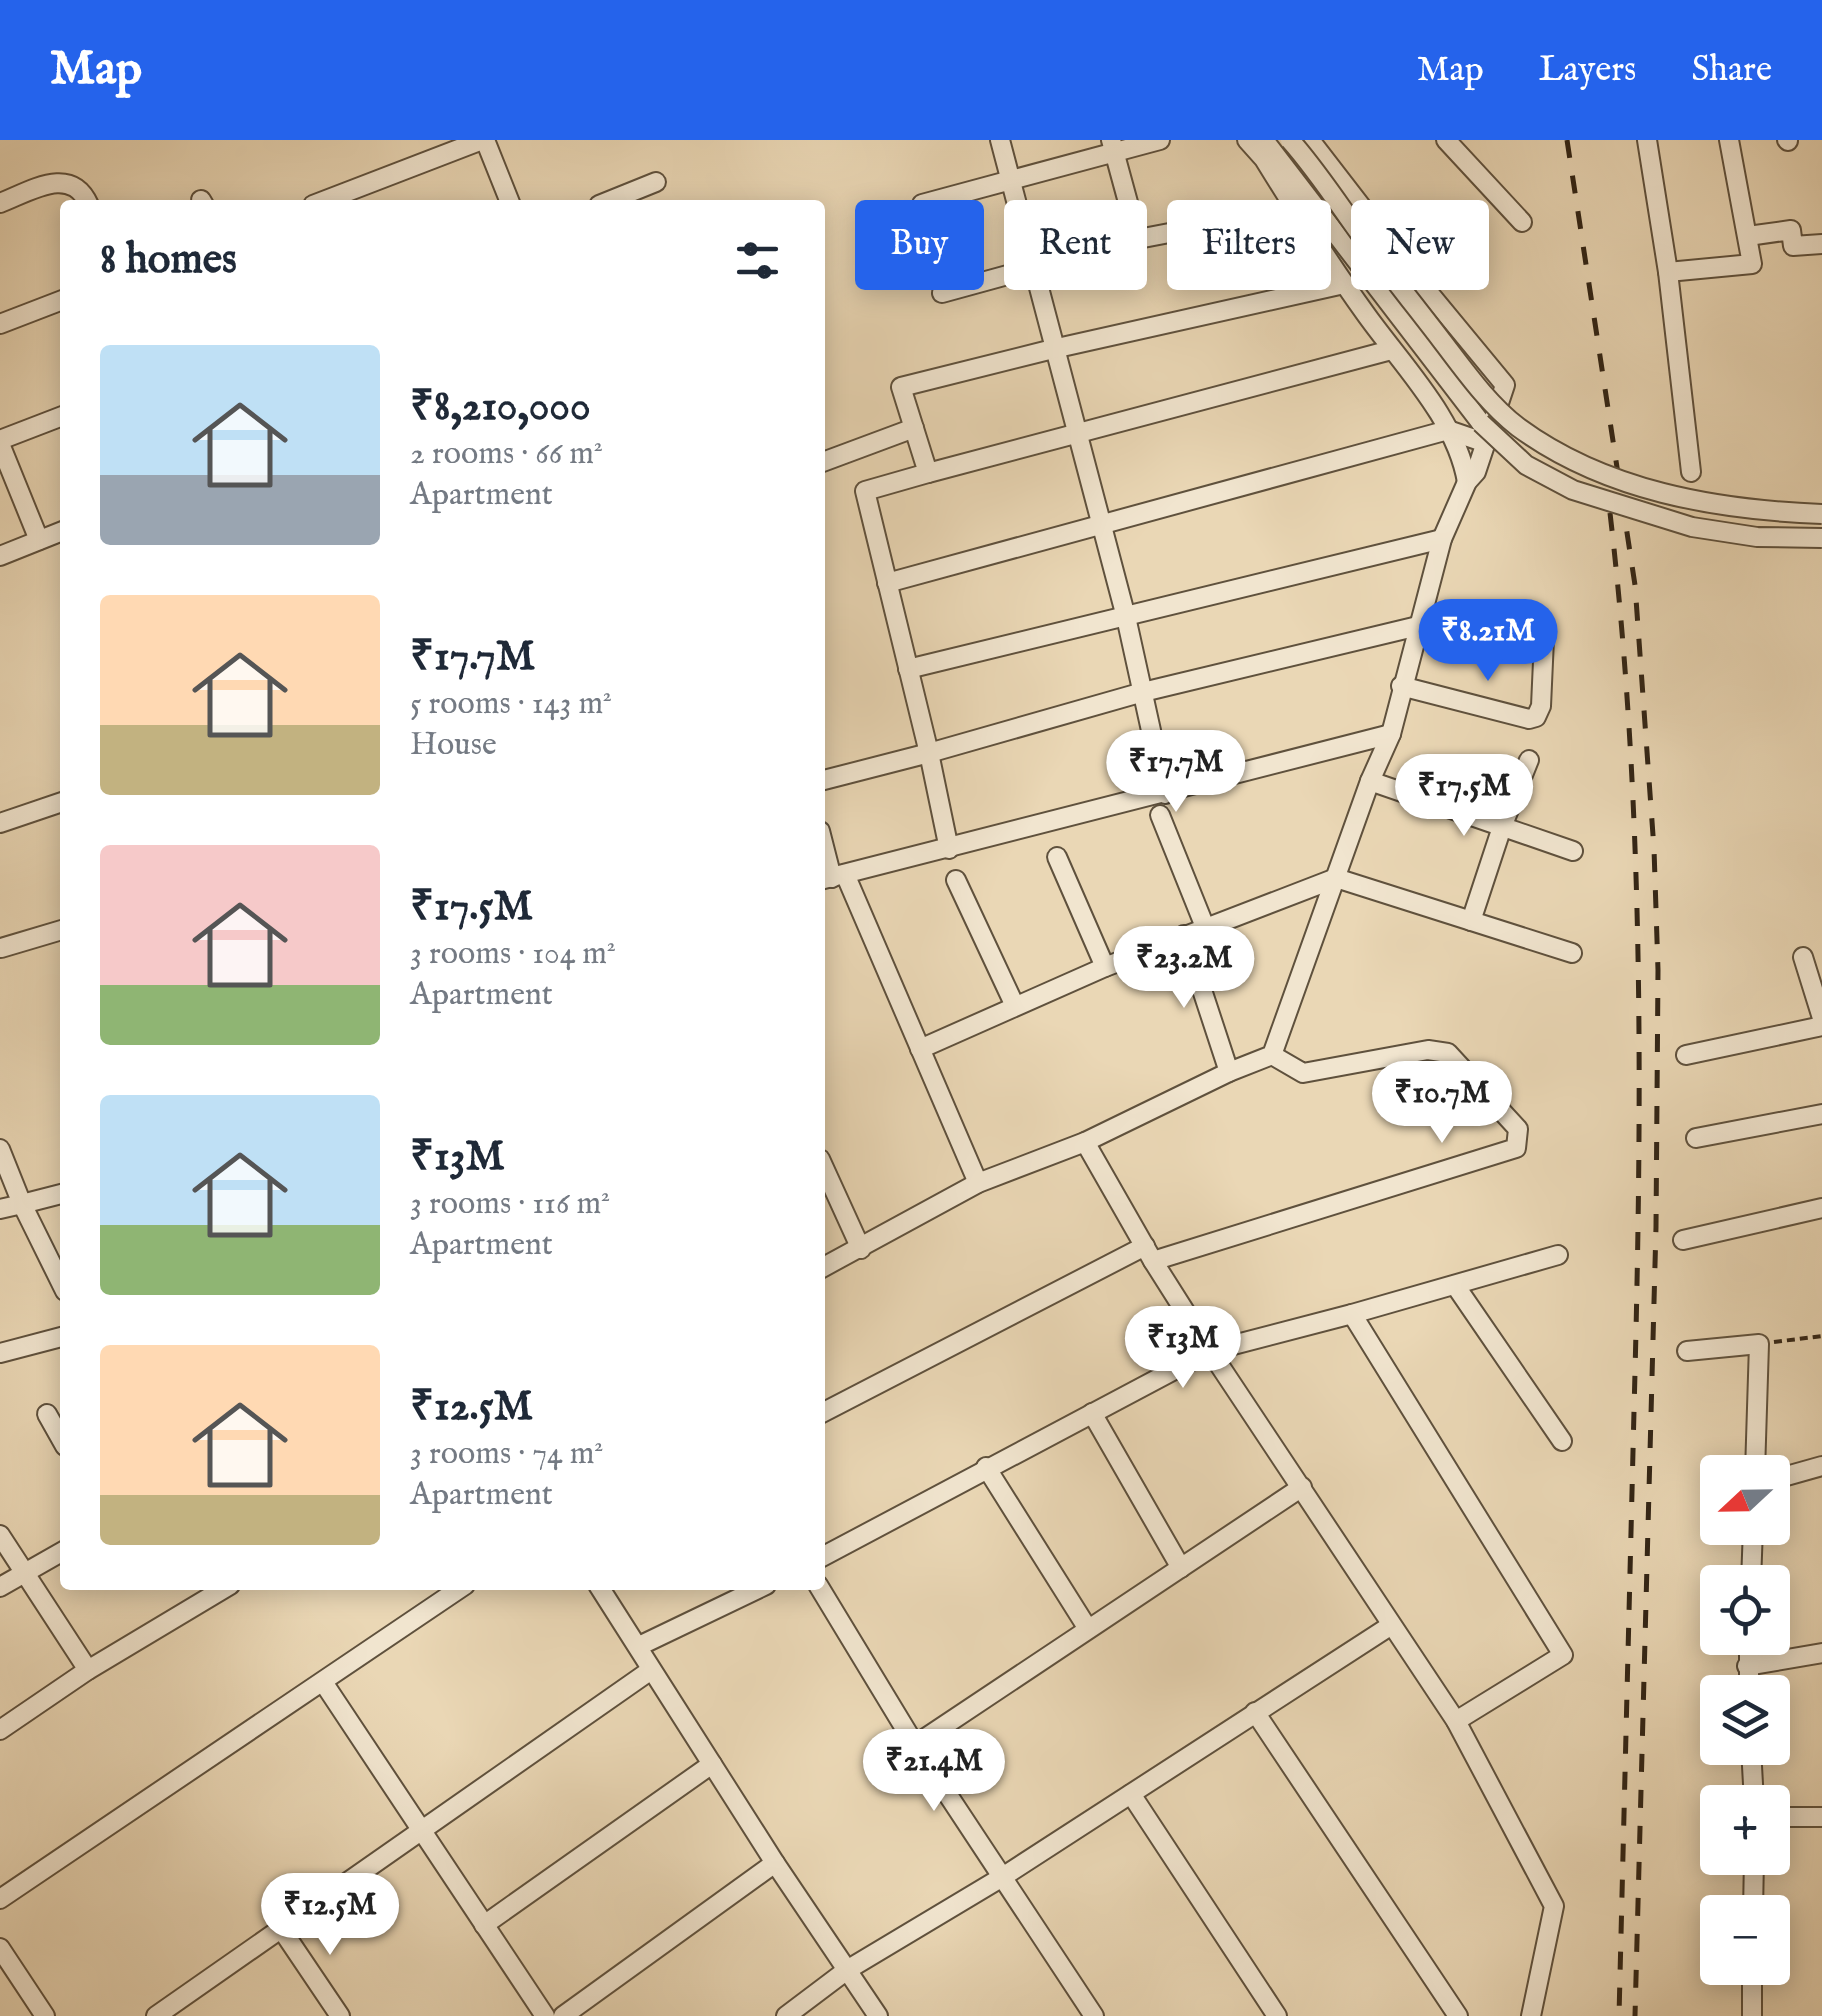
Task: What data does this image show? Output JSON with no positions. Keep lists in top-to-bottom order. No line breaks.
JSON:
{"north":"left","page":{"header":"Map","nav":["Map","Layers","Share"],"chip":["Buy","Rent","Filters","New"],"heading":"8 homes","list":[{"name":"₹8,210,000","note":"2 rooms · 66 m² · Apartment"},{"name":"₹17.7M","note":"5 rooms · 143 m² · House"},{"name":"₹17.5M","note":"3 rooms · 104 m² · Apartment"},{"name":"₹13M","note":"3 rooms · 116 m² · Apartment"},{"name":"₹12.5M","note":"3 rooms · 74 m² · Apartment"}],"price":["₹8.21M","₹17.7M","₹17.5M","₹23.2M","₹10.7M","₹13M","₹21.4M","₹12.5M"],"map_buttons":["+","−"]}}
